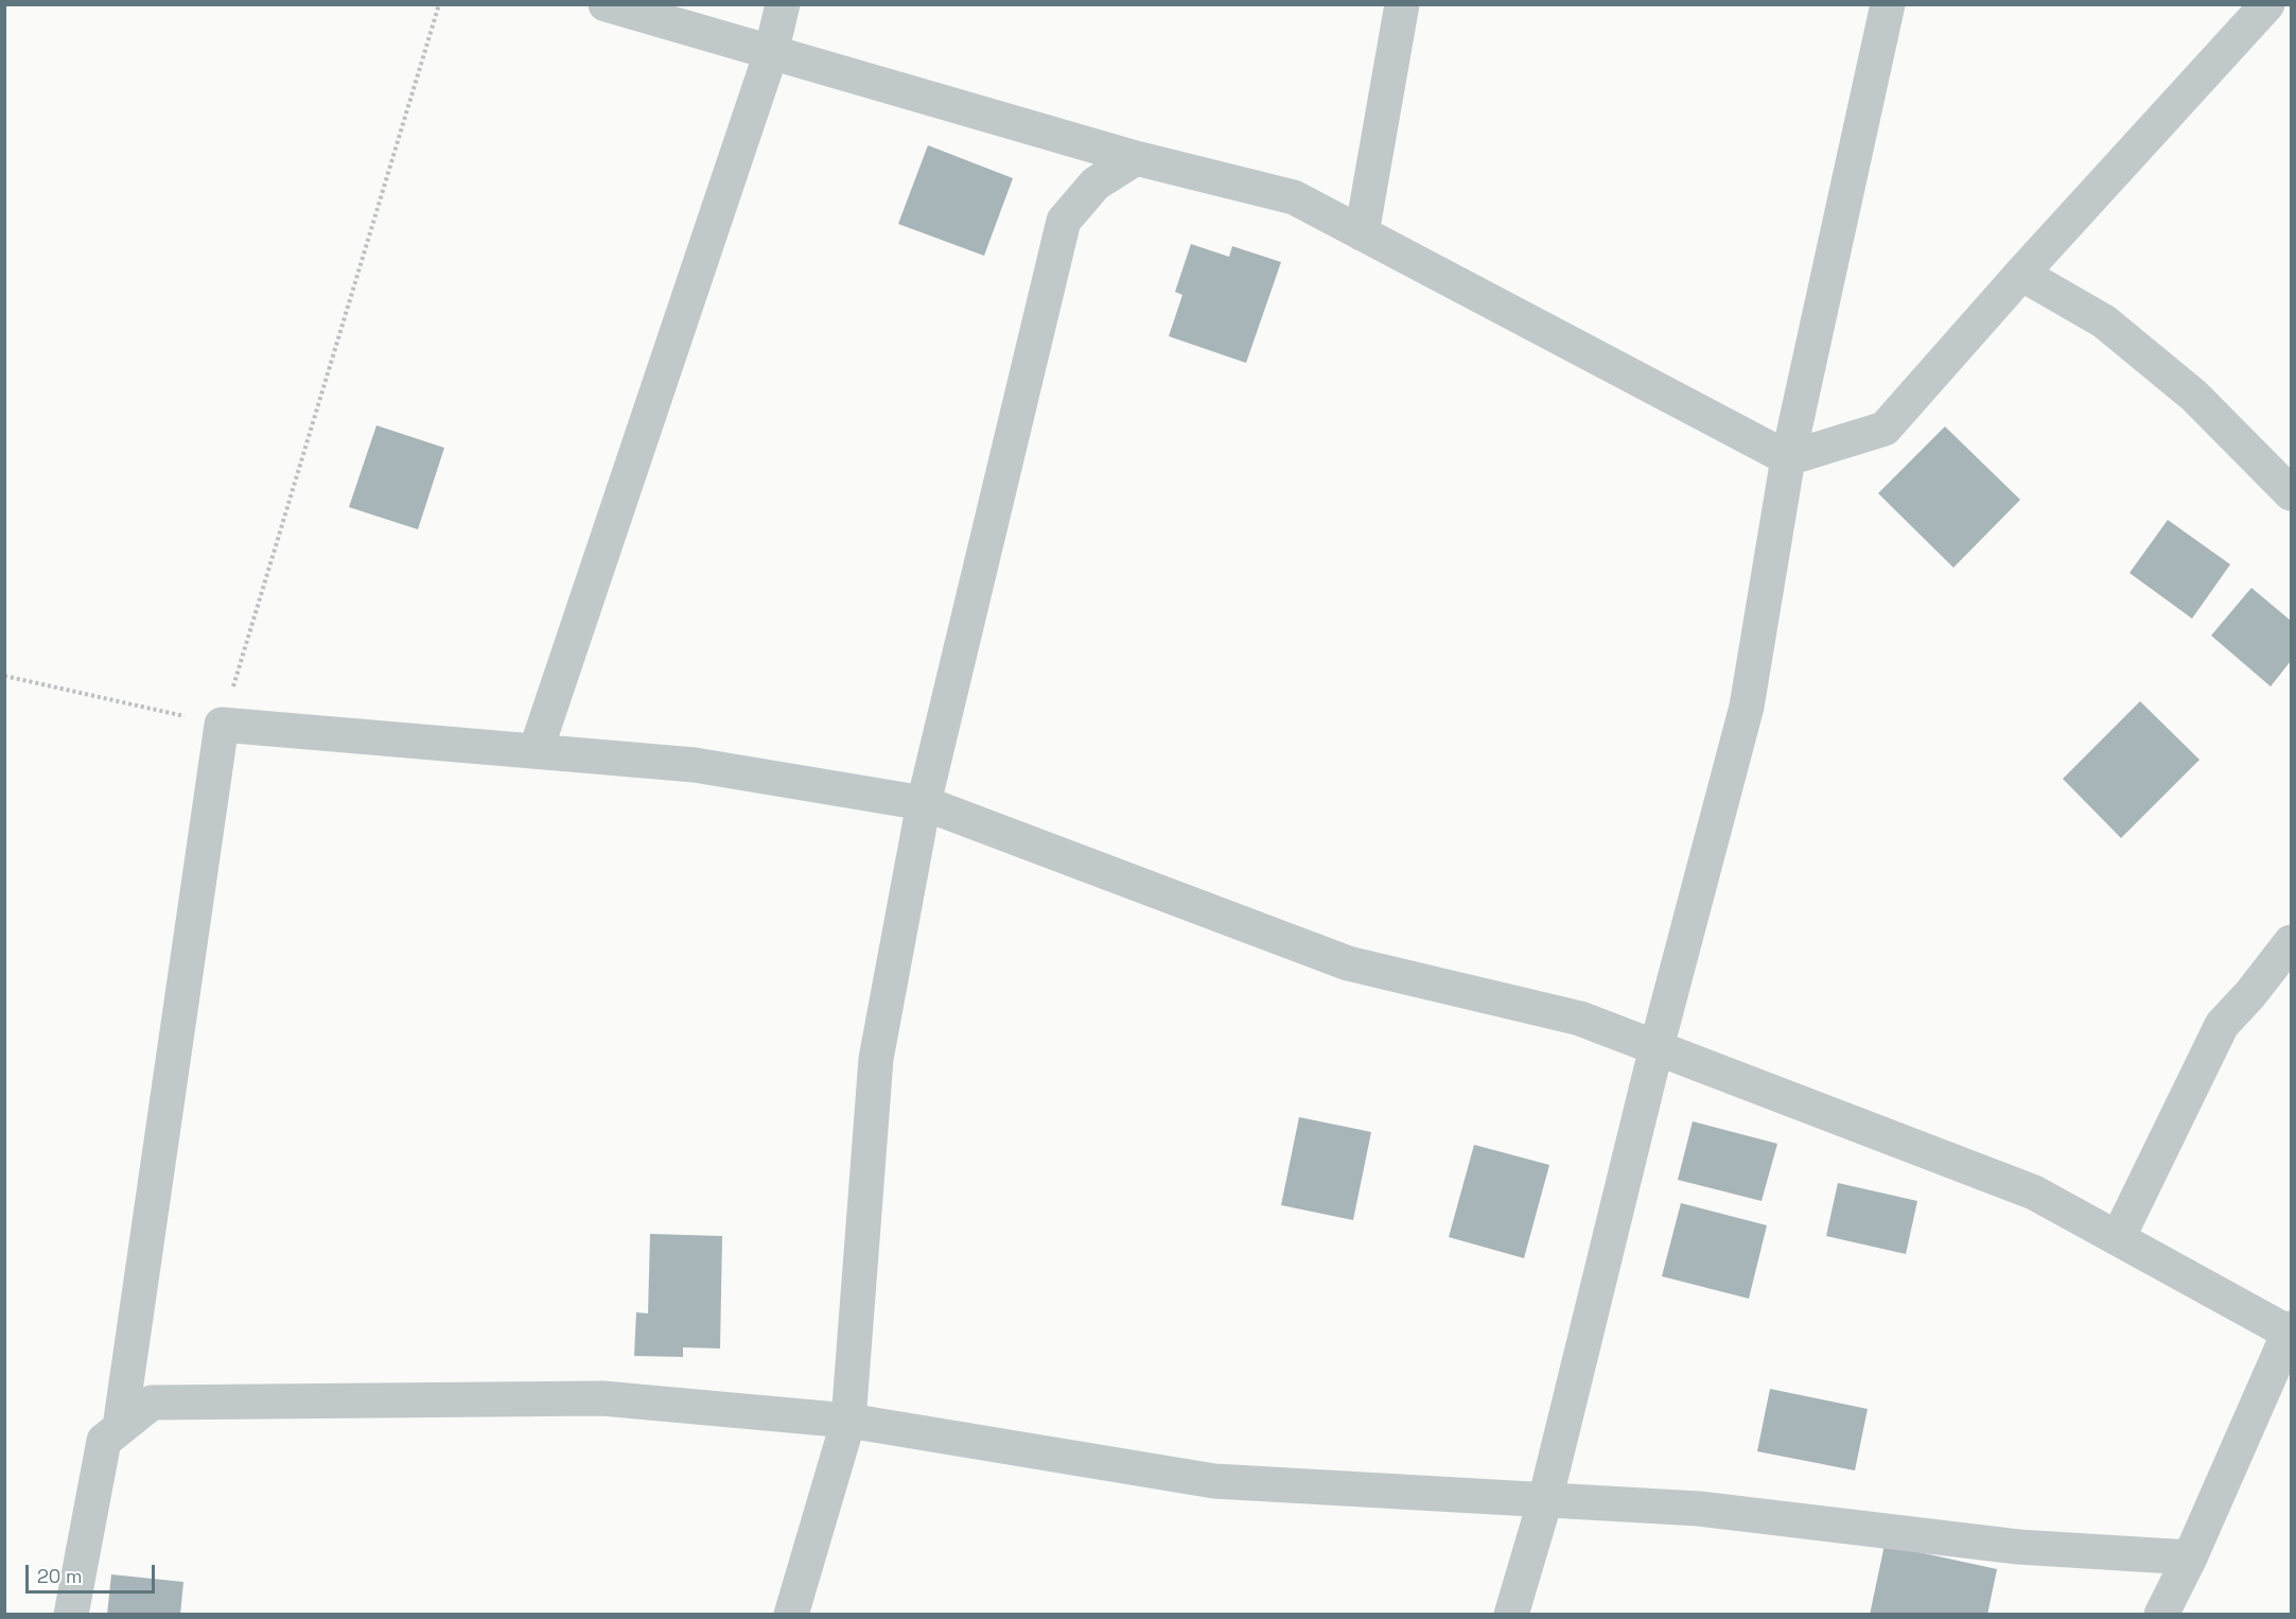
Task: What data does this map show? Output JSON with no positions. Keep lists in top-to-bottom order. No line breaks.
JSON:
{"scale_bar":"20 m"}
